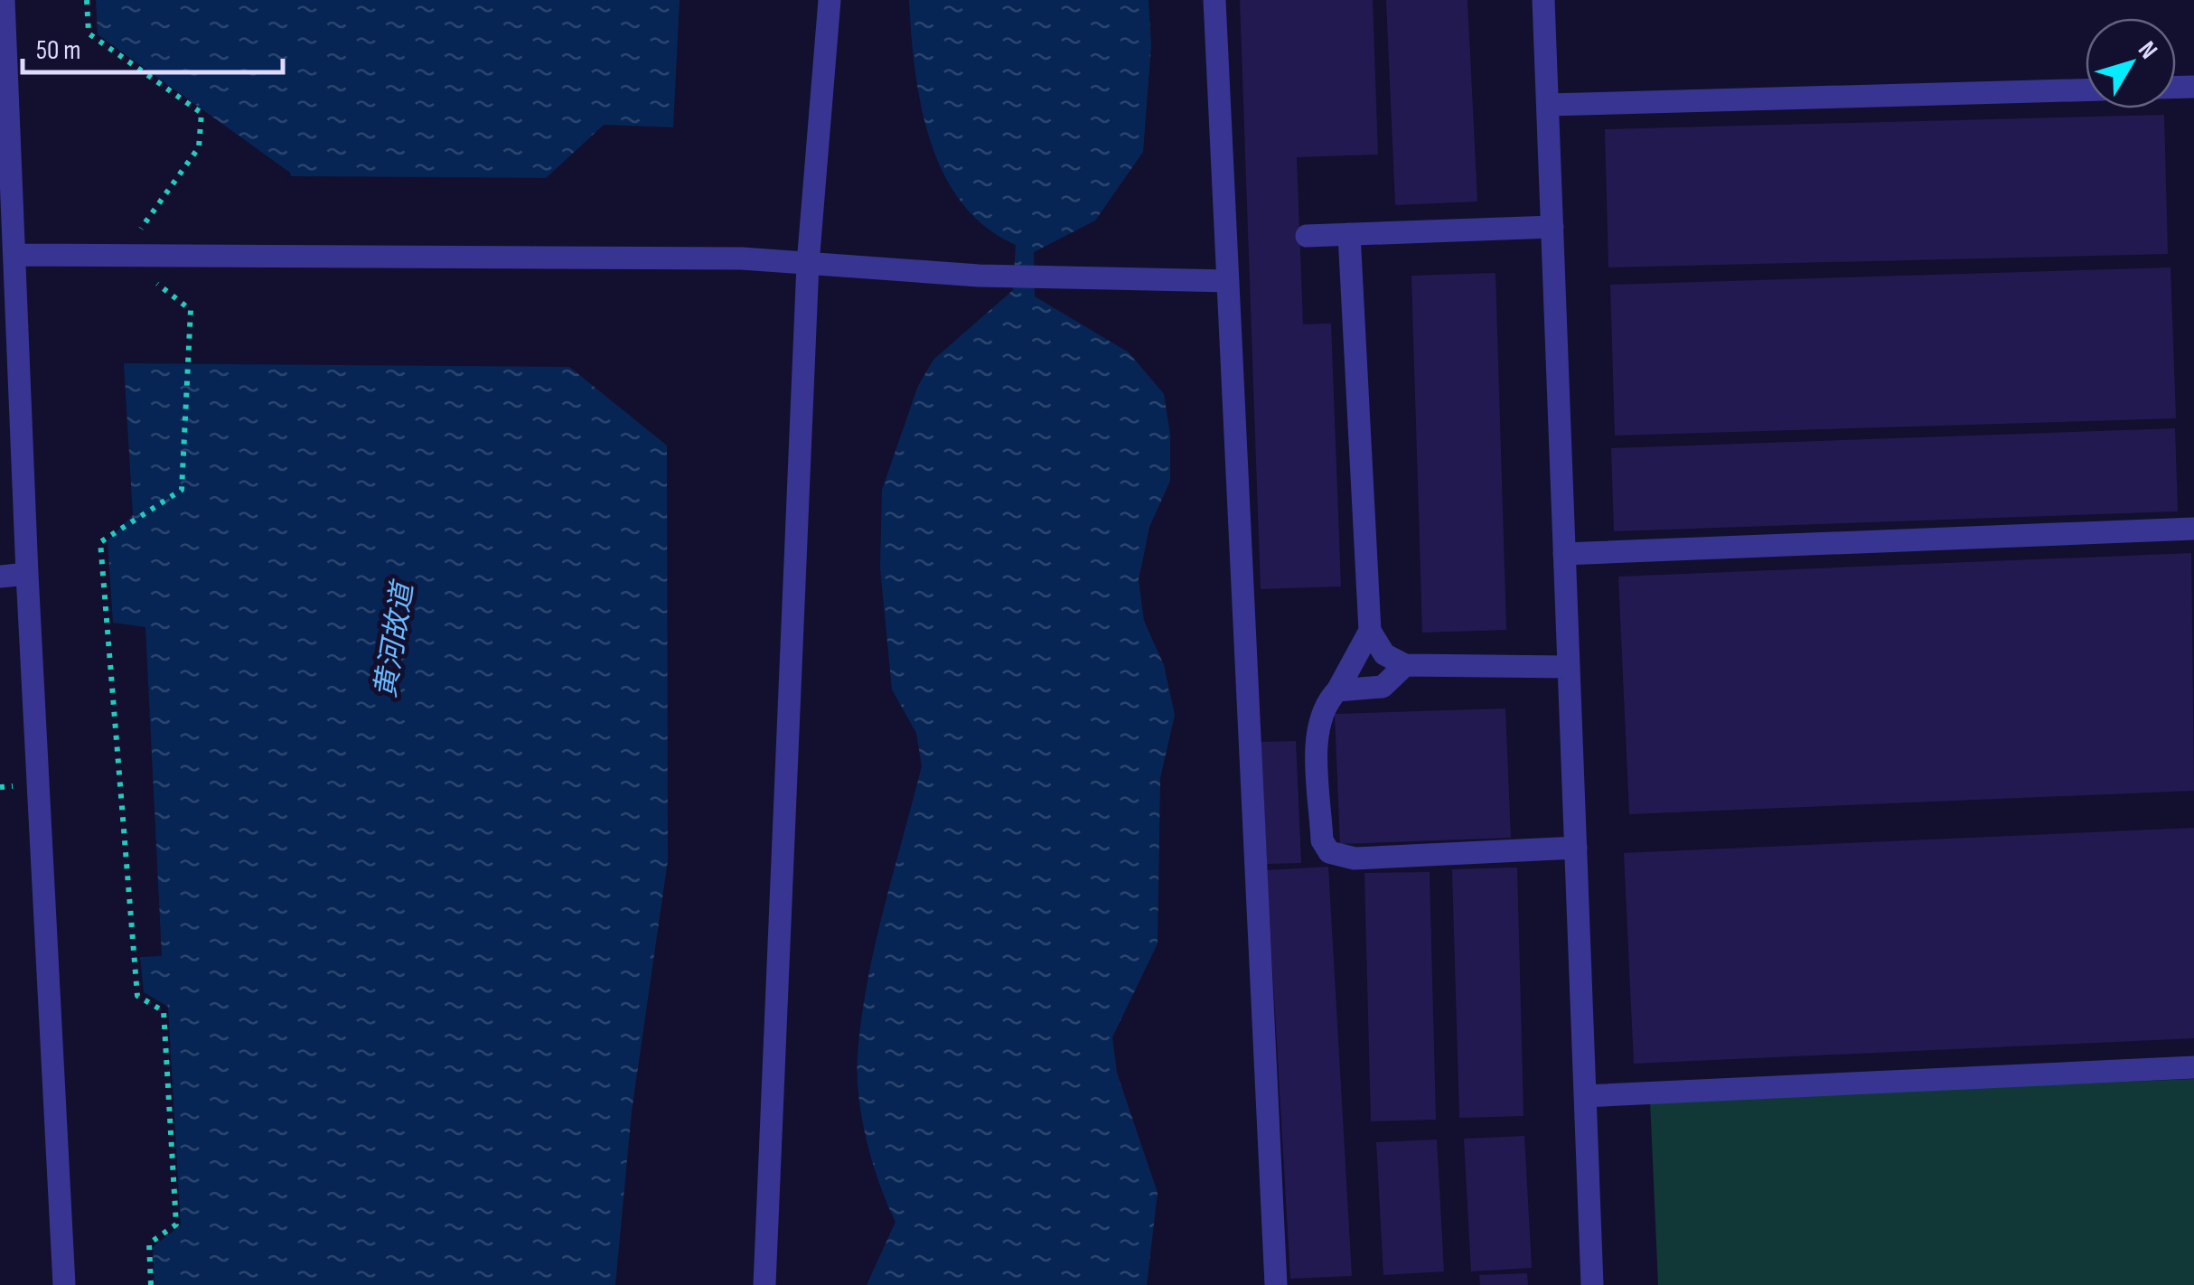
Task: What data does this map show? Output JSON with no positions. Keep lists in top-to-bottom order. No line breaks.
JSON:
{"water":["黄河故道"],"scale_bar":"50 m","north":"top right"}
